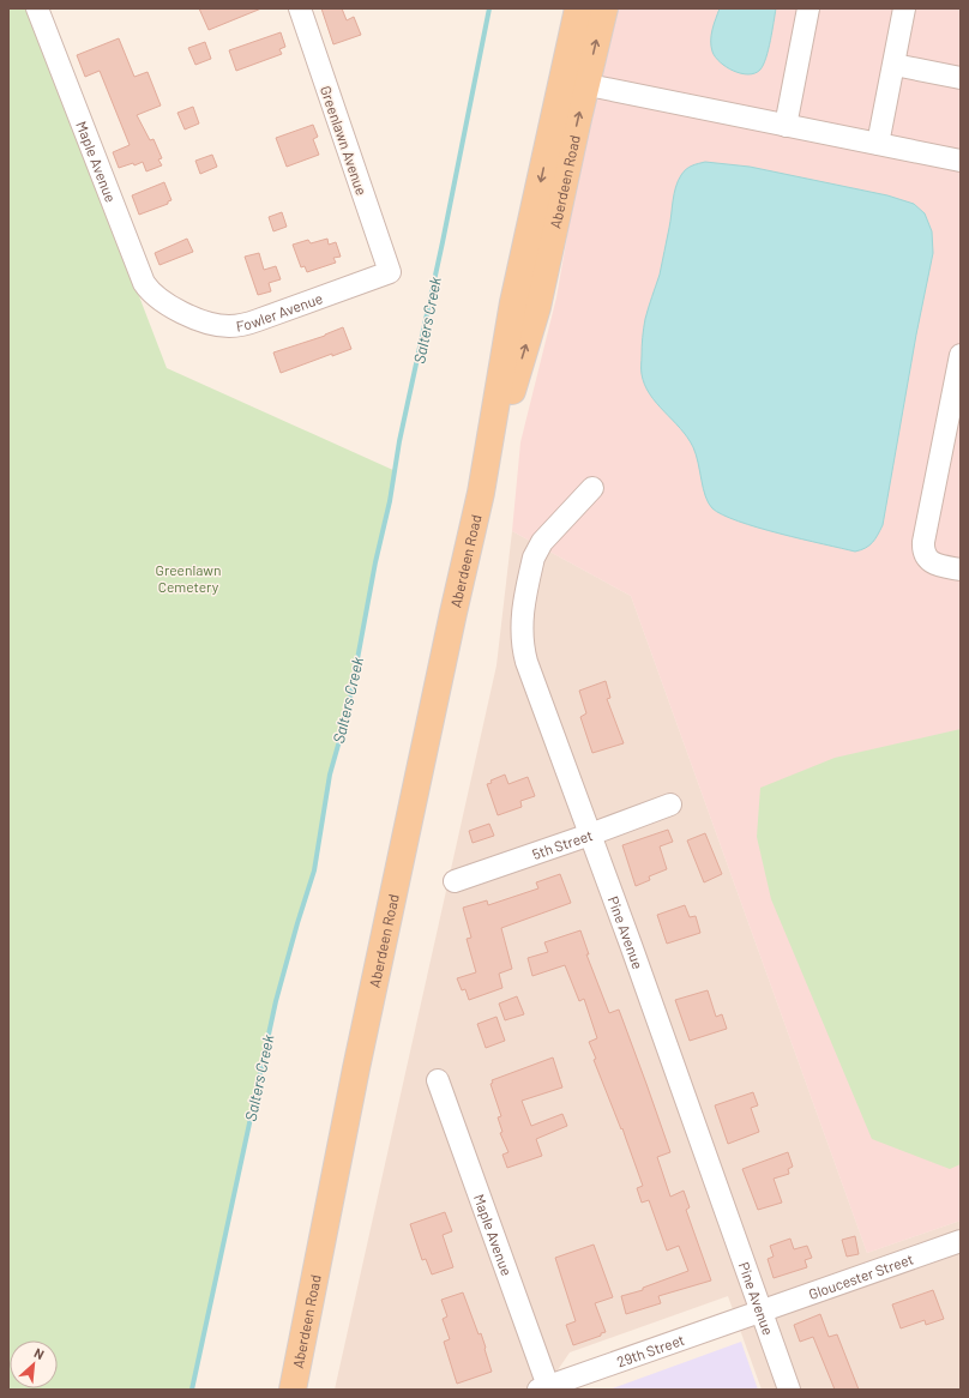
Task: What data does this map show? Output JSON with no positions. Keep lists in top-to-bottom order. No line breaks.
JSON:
{"streets":{"main road":["Aberdeen Road"],"street":["Greenlawn Avenue","Maple Avenue","Fowler Avenue","5th Street","Pine Avenue","Gloucester Street","29th Street"]},"crossings":[["Greenlawn Avenue","Fowler Avenue"],["Maple Avenue","Fowler Avenue"],["Maple Avenue","29th Street"],["5th Street","Pine Avenue"],["Pine Avenue","Gloucester Street"],["Pine Avenue","29th Street"],["Gloucester Street","29th Street"]],"water":["Salters Creek"],"parks":["Greenlawn Cemetery"],"north":"top right"}
